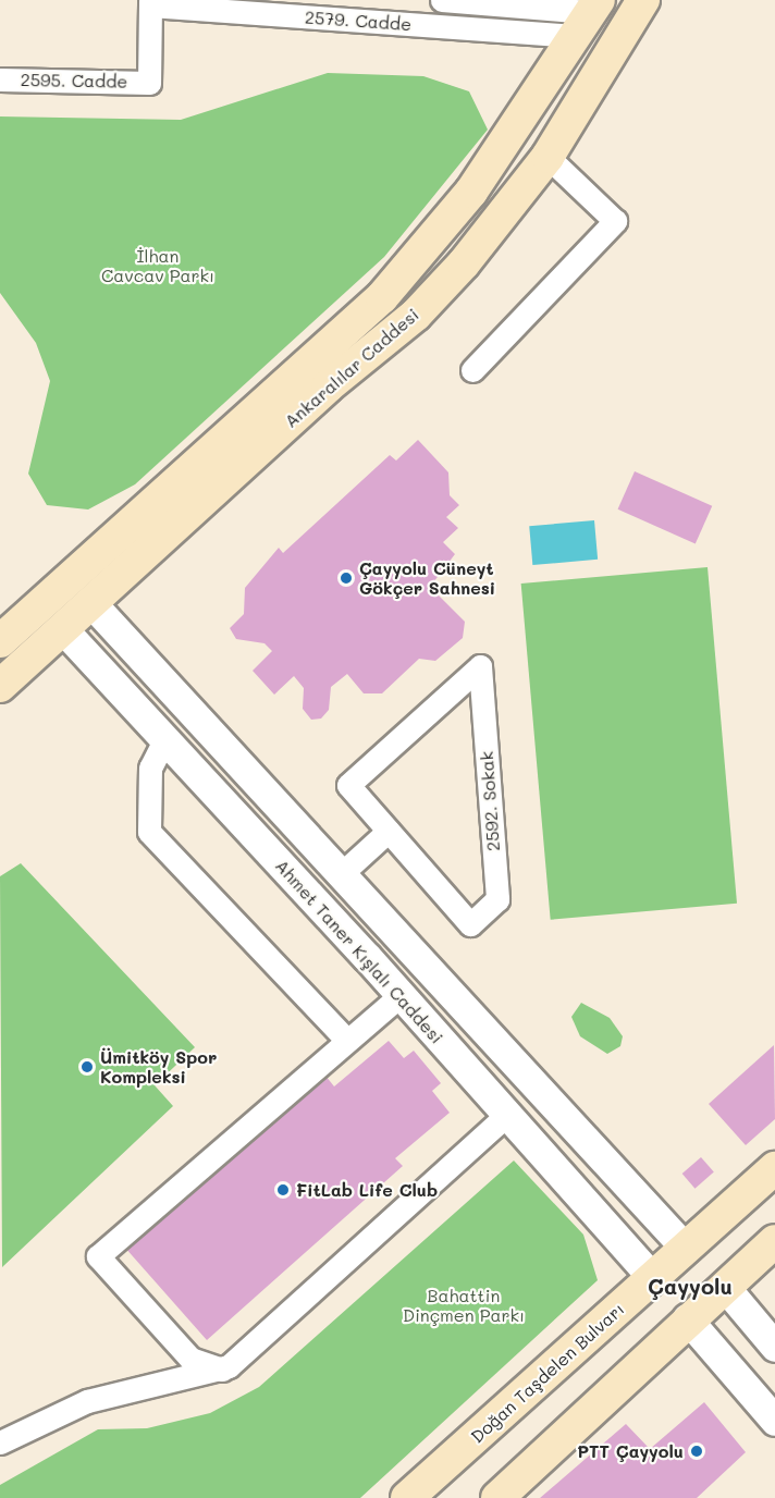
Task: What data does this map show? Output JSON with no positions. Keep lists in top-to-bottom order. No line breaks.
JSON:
{"streets":{"main road":["Ankaralılar Caddesi","Doğan Taşdelen Bulvarı"],"street":["2579. Cadde","2595. Cadde","2592. Sokak","Ahmet Taner Kışlalı Caddesi"]},"crossings":[["2579. Cadde","2595. Cadde"],["2579. Cadde","Ankaralılar Caddesi"],["Ankaralılar Caddesi","Ahmet Taner Kışlalı Caddesi"],["Ahmet Taner Kışlalı Caddesi","Doğan Taşdelen Bulvarı"]],"districts":["Çayyolu"],"parks":["İlhan Cavcav Parkı","Bahattin Dinçmen Parkı"],"places":["Çayyolu Cüneyt Gökçer Sahnesi","Ümitköy Spor Kompleksi","FitLab Life Club","PTT Çayyolu"]}
